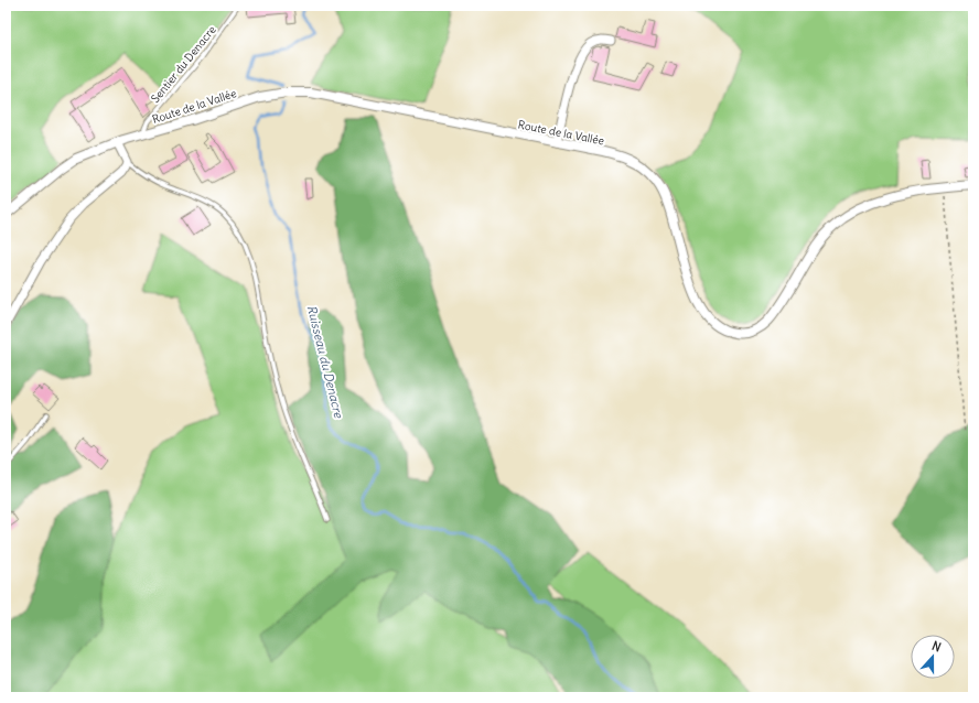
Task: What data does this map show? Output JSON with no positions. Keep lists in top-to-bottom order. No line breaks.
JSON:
{"streets":{"street":["Route de la Vallée"],"lane":["Sentier du Denacre"]},"crossings":[["Sentier du Denacre","Route de la Vallée"]],"water":["Ruisseau du Denacre"],"north":"top"}
